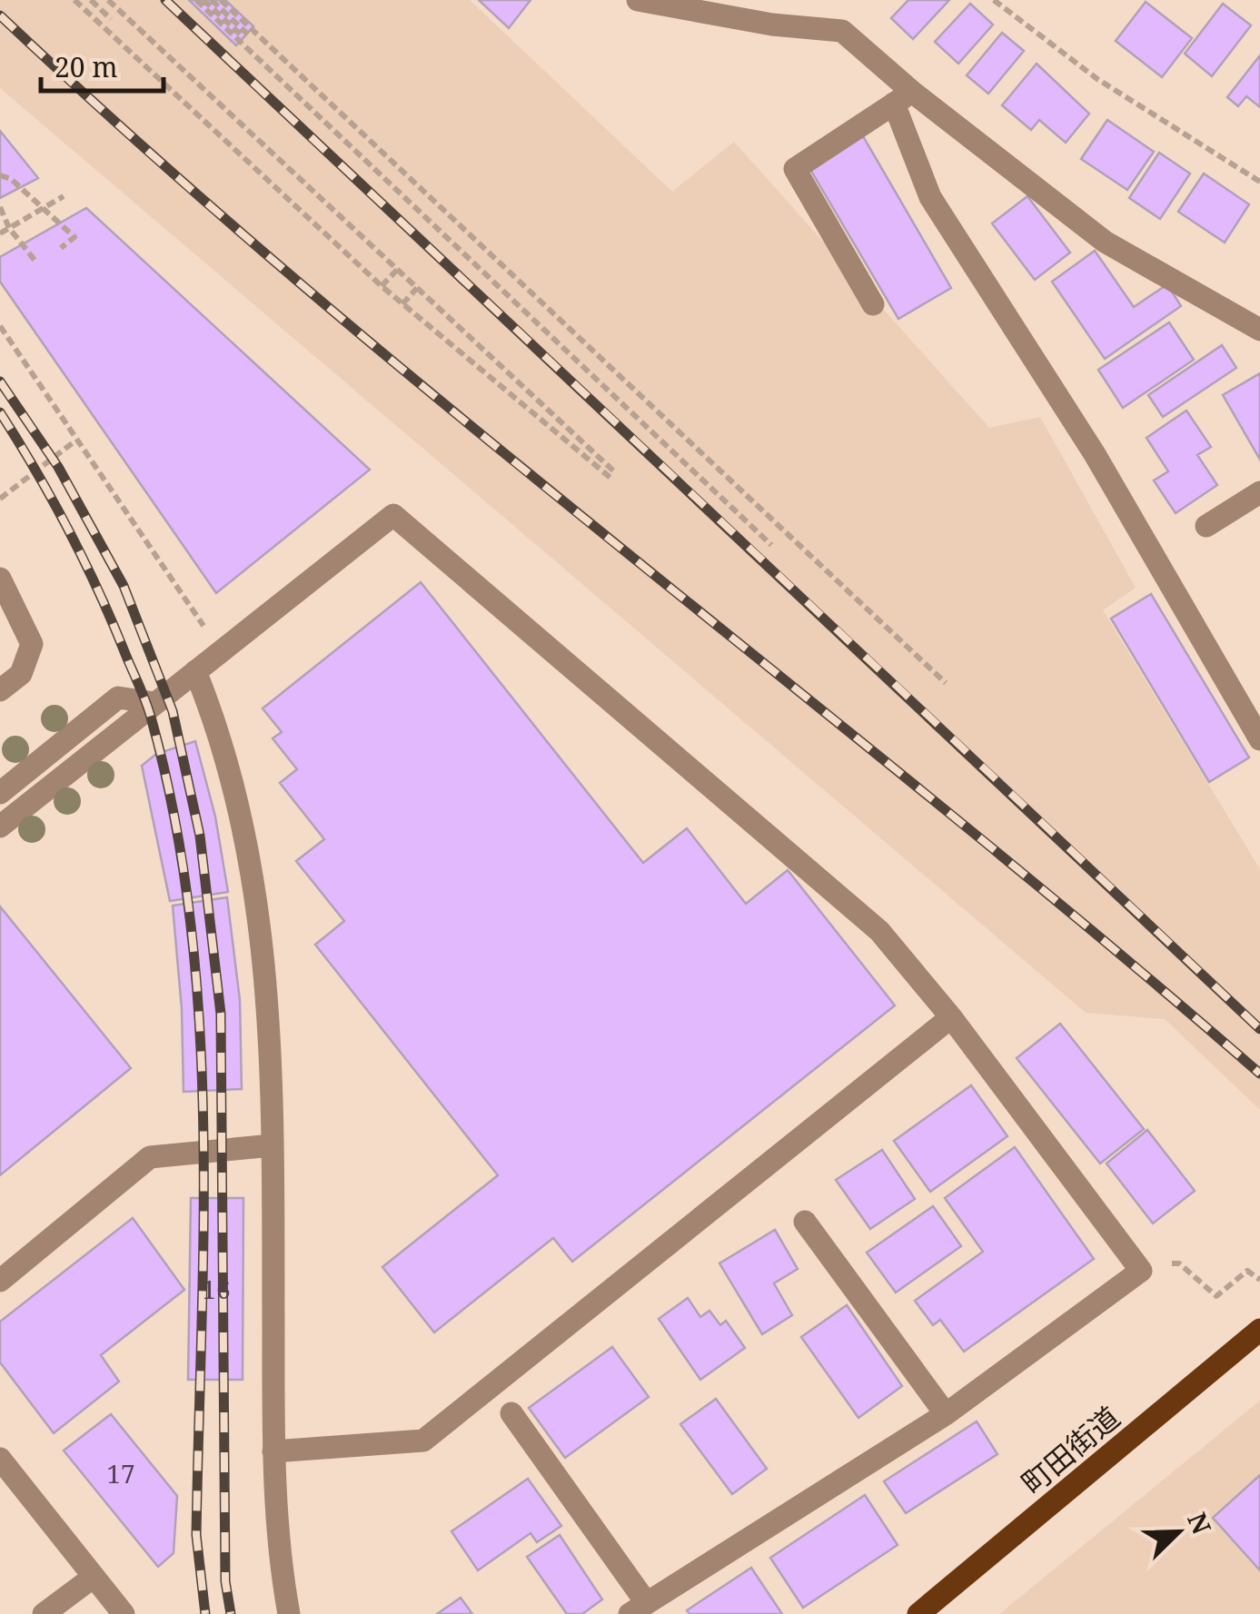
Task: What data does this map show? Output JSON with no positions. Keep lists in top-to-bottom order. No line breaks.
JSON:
{"streets":{"main road":["町田街道"]},"house_numbers":["16","17"],"scale_bar":"20 m","north":"top right"}
